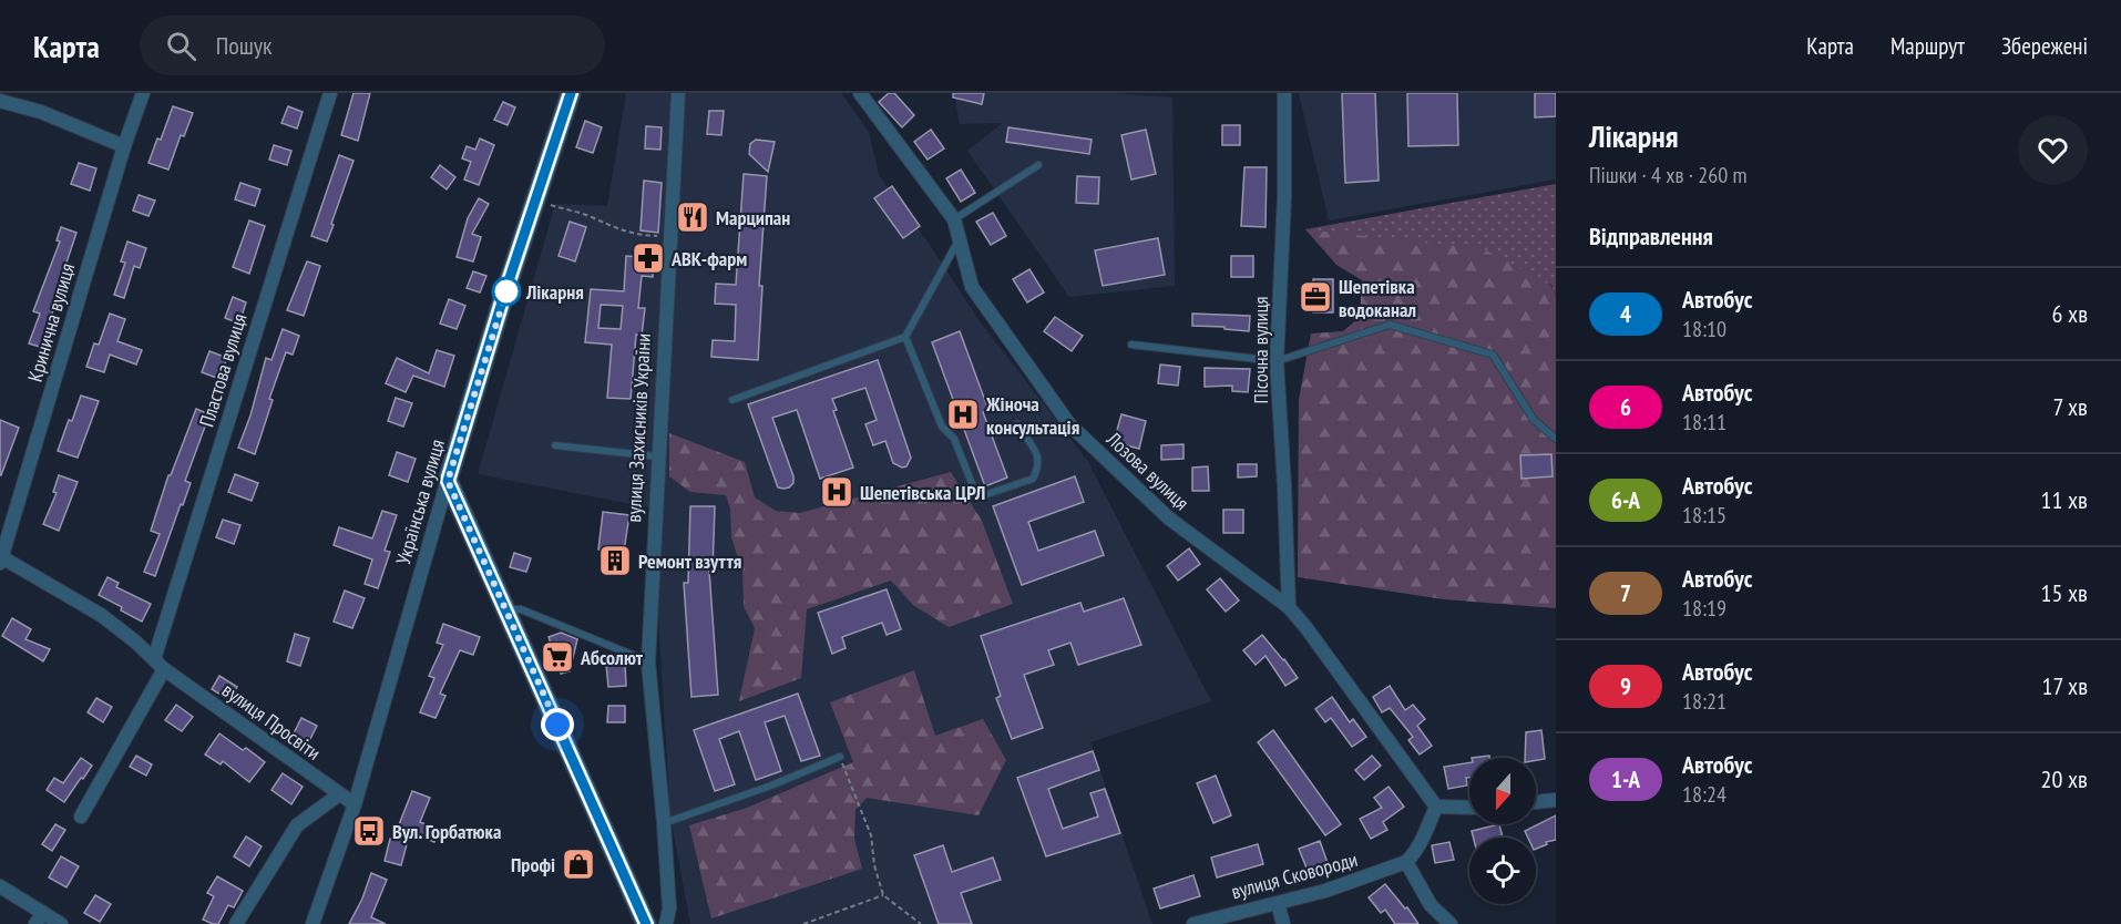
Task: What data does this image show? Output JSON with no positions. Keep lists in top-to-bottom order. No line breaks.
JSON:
{"streets":{"main road":["Українська вулиця"],"street":["Кринична вулиця","Пісочна вулиця","Пластова вулиця","вулиця Захисників України","Лозова вулиця","вулиця Просвіти","вулиця Сковороди"]},"crossings":[["Кринична вулиця","вулиця Просвіти"],["Пісочна вулиця","Лозова вулиця"],["Пластова вулиця","вулиця Просвіти"],["Українська вулиця","вулиця Просвіти"]],"places":{"restaurant":["Марципан"],"pharmacy":["АВК-фарм"],"other":["Лікарня"],"office":["Шепетівка водоканал"],"hospital":["Жіноча консультація","Шепетівська ЦРЛ"],"building":["Ремонт взуття"],"supermarket":["Абсолют"],"bus stop":["Вул. Горбатюка"],"shop":["Профі"]},"lines":["bus line 4"],"north":"bottom","page":{"header":"Карта","search":"Пошук","nav":["Карта","Маршрут","Збережені"],"heading":[["Лікарня","Пішки · 4 хв · 260 m"],"Відправлення"],"list":[{"mark":"4","name":"Автобус","note":"18:10","value":"6 хв"},{"mark":"6","name":"Автобус","note":"18:11","value":"7 хв"},{"mark":"6-А","name":"Автобус","note":"18:15","value":"11 хв"},{"mark":"7","name":"Автобус","note":"18:19","value":"15 хв"},{"mark":"9","name":"Автобус","note":"18:21","value":"17 хв"},{"mark":"1-А","name":"Автобус","note":"18:24","value":"20 хв"}]}}
